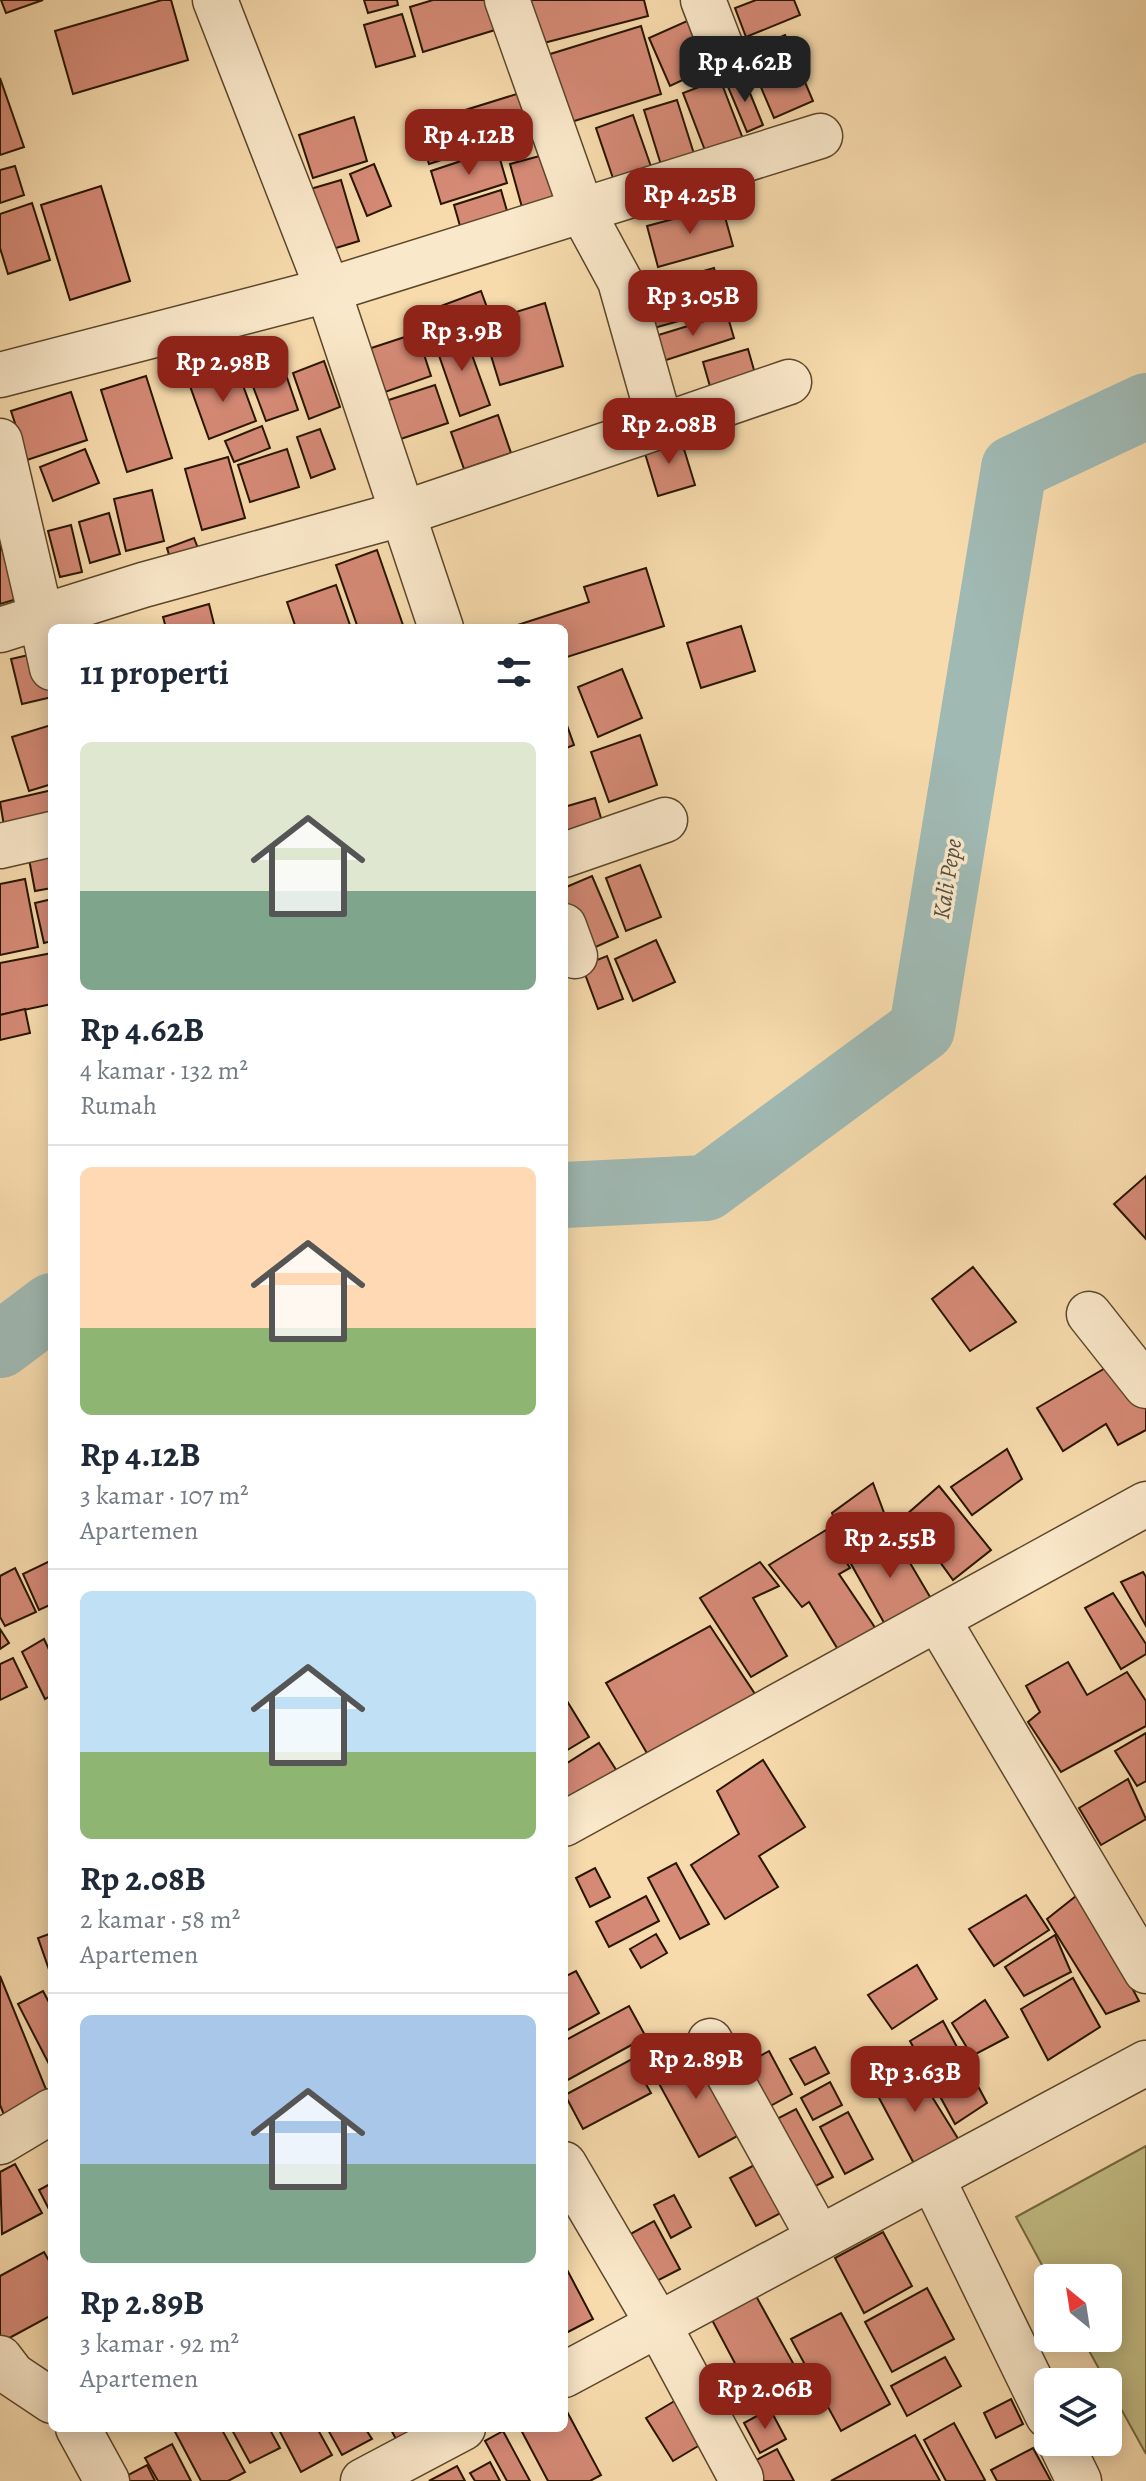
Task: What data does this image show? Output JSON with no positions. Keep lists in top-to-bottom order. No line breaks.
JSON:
{"water":["Kali Pepe"],"north":"top left","page":{"price":["Rp 4.62B","Rp 4.12B","Rp 4.25B","Rp 3.05B","Rp 3.9B","Rp 2.98B","Rp 2.08B","Rp 2.55B","Rp 2.89B","Rp 3.63B","Rp 2.06B"],"heading":"11 properti","list":[{"name":"Rp 4.62B","note":"4 kamar · 132 m² · Rumah"},{"name":"Rp 4.12B","note":"3 kamar · 107 m² · Apartemen"},{"name":"Rp 2.08B","note":"2 kamar · 58 m² · Apartemen"},{"name":"Rp 2.89B","note":"3 kamar · 92 m² · Apartemen"}]}}
